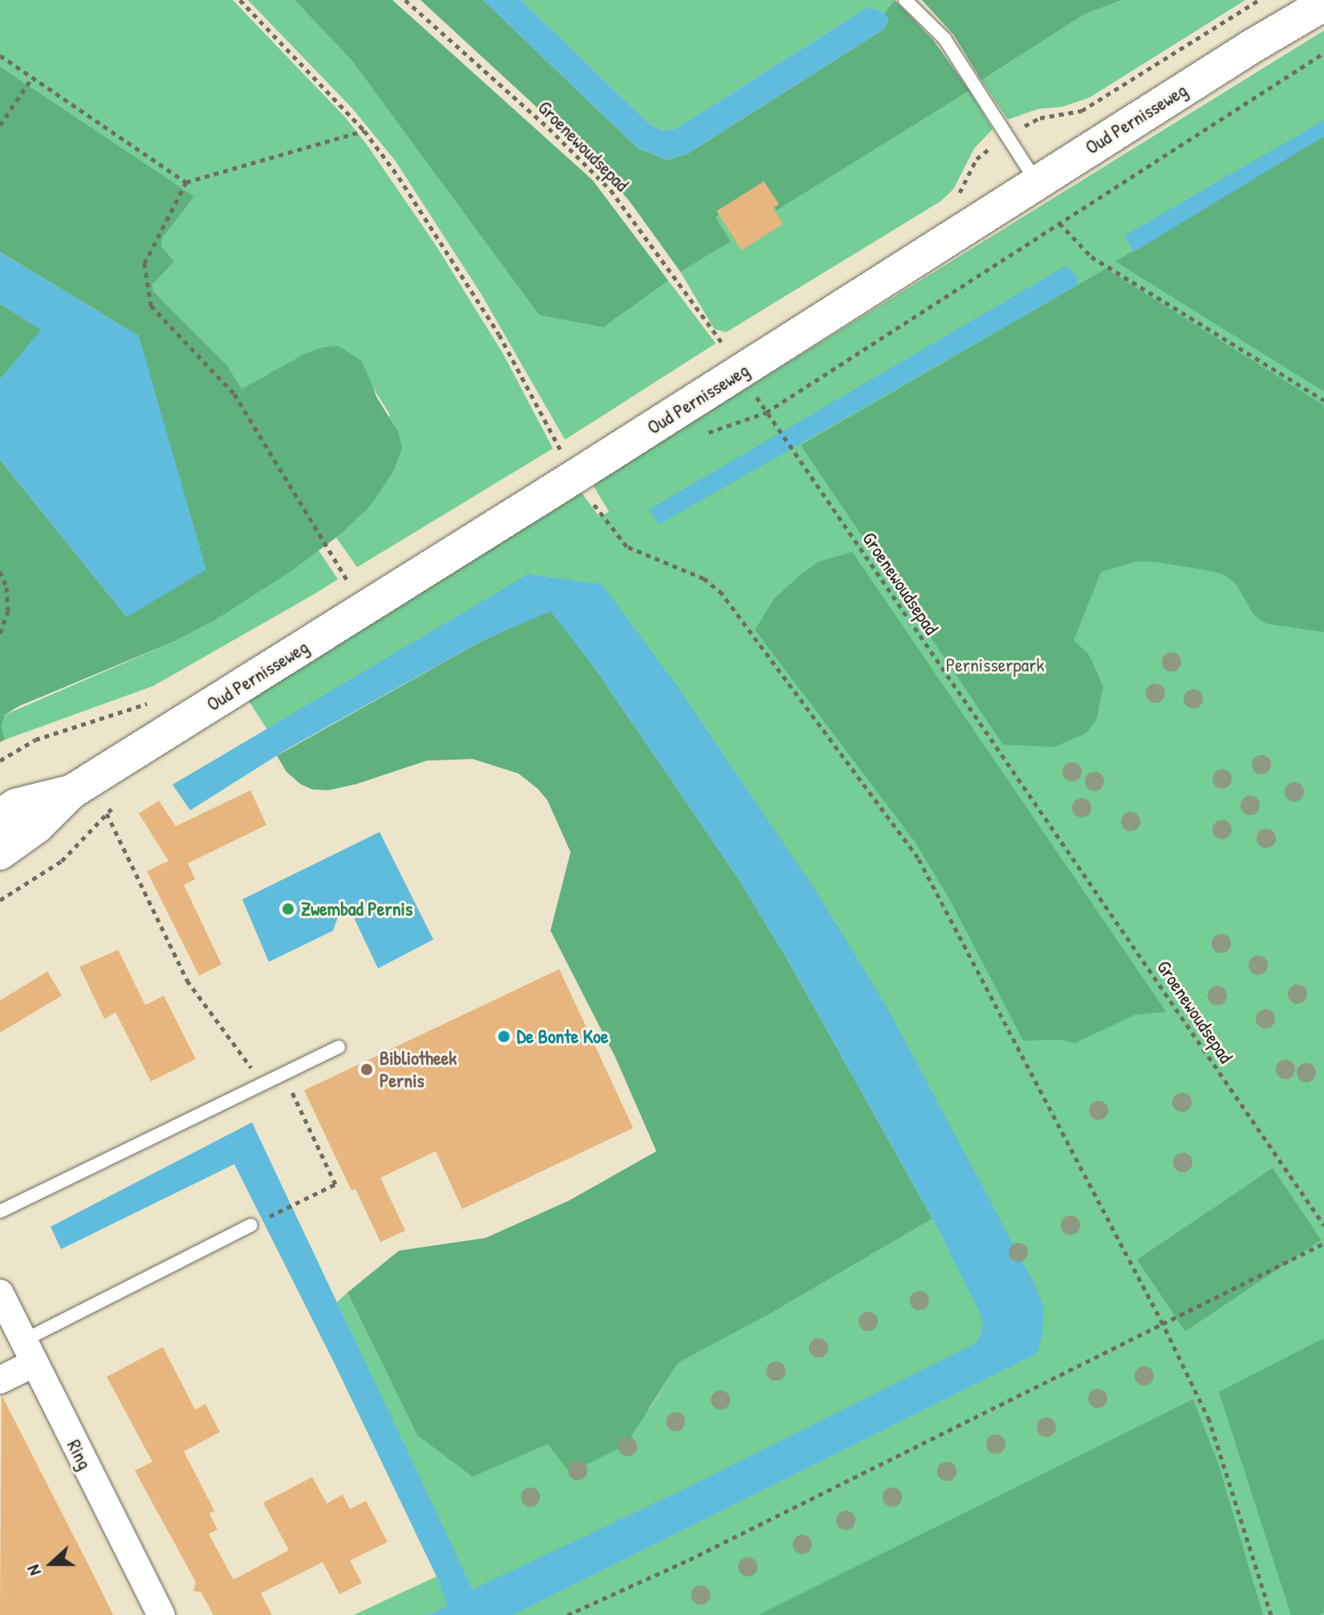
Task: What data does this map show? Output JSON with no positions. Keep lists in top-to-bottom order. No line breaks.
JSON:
{"streets":{"street":["Oud Pernisseweg","Ring"],"path":["Groenewoudsepad"]},"crossings":[["Oud Pernisseweg","Groenewoudsepad"]],"parks":["Pernisserpark"],"places":["Zwembad Pernis","De Bonte Koe","Bibliotheek Pernis"],"north":"left"}
